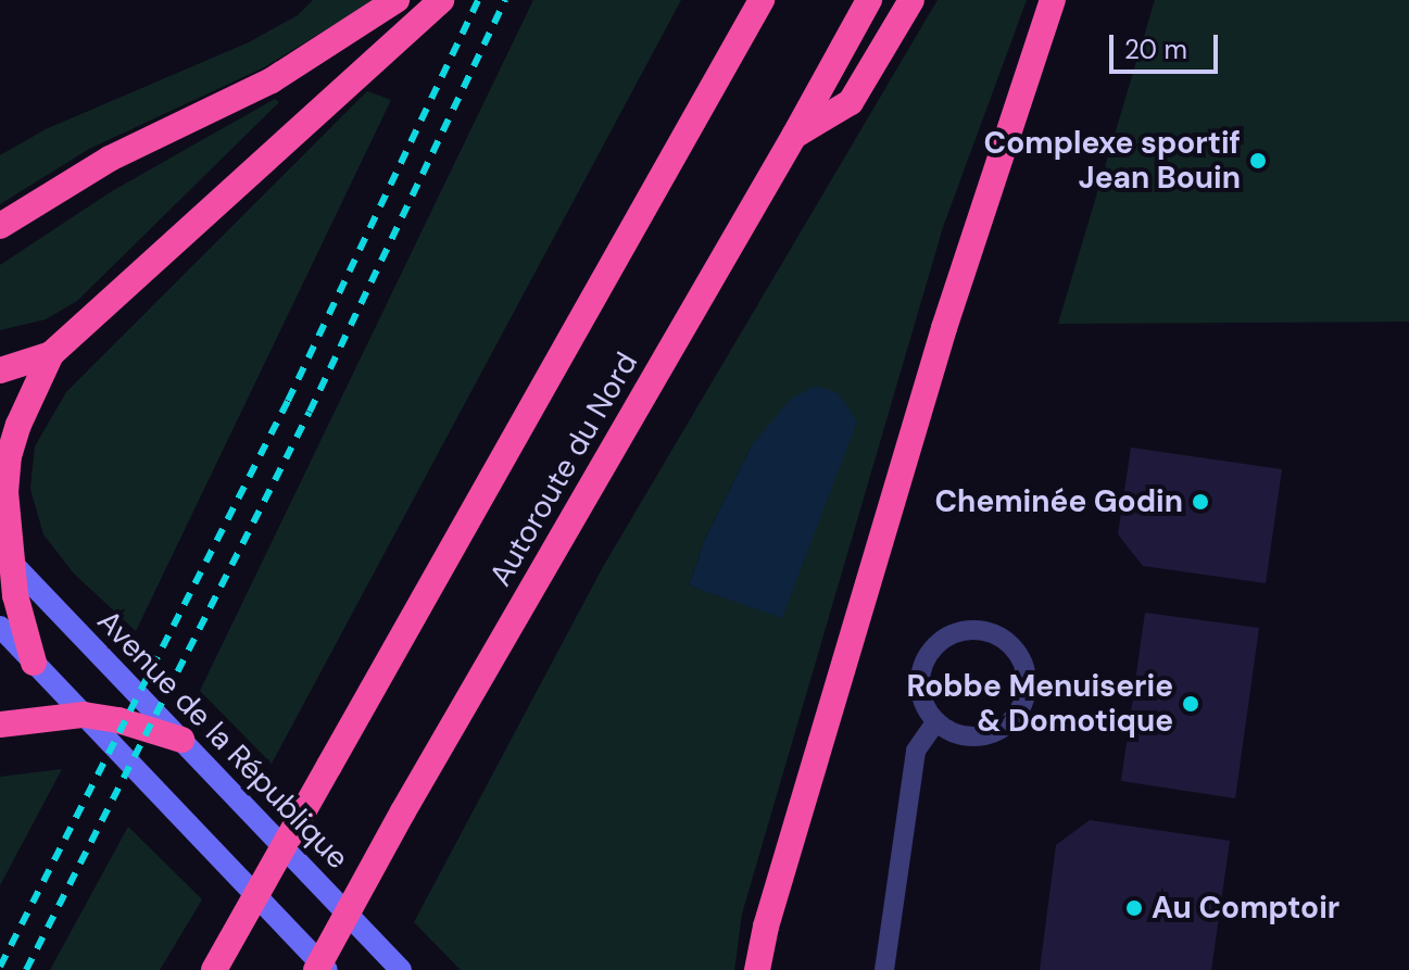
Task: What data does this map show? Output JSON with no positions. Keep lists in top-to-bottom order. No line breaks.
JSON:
{"streets":{"highway":["Autoroute du Nord"],"main road":["Avenue de la République"]},"places":["Complexe sportif Jean Bouin","Cheminée Godin","Robbe Menuiserie & Domotique","Au Comptoir"],"scale_bar":"20 m"}
